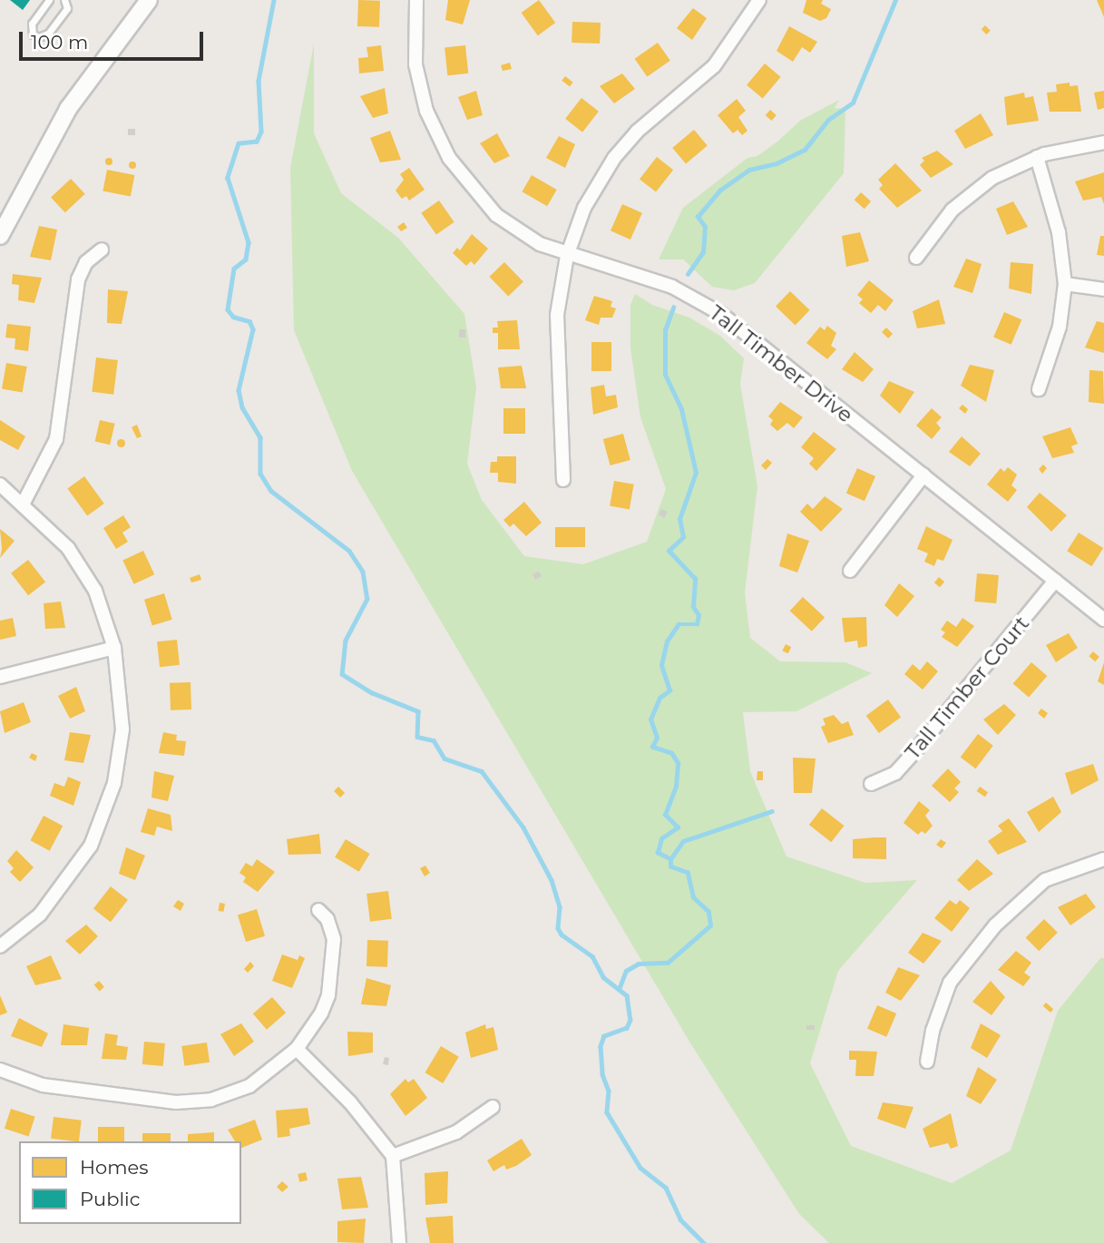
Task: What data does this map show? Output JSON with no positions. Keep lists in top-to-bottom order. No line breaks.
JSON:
{"streets":{"street":["Tall Timber Drive","Tall Timber Court"]},"crossings":[["Tall Timber Drive","Tall Timber Court"]],"legend":["Homes","Public"],"scale_bar":"100 m"}
